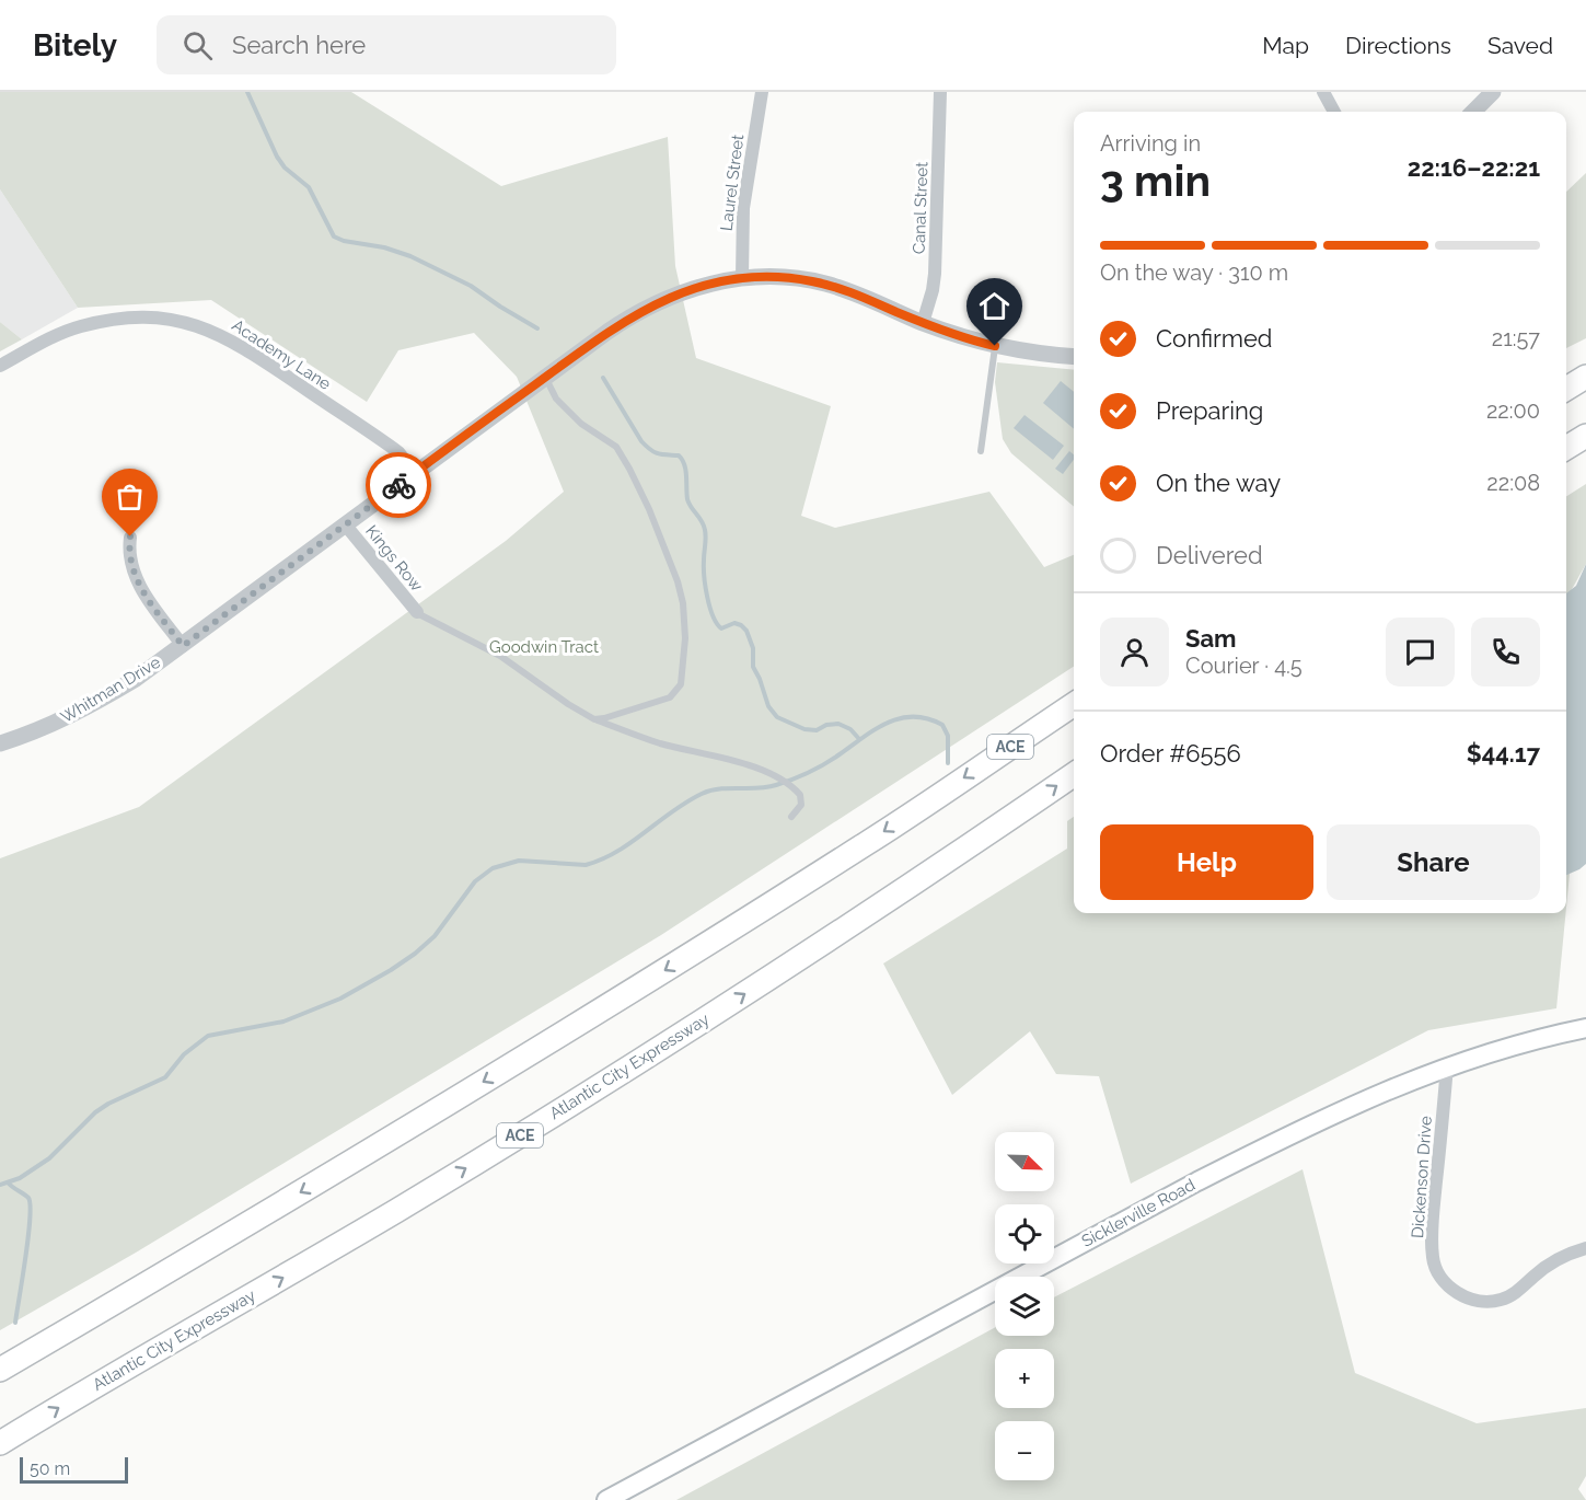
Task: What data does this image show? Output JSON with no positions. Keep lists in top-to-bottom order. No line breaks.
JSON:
{"streets":{"highway":["ACE","Atlantic City Expressway"],"main road":["Sicklerville Road"],"street":["Laurel Street","Canal Street","Academy Lane","Kings Row","Whitman Drive","Dickenson Drive"]},"crossings":[["Laurel Street","Whitman Drive"],["Canal Street","Whitman Drive"],["Academy Lane","Whitman Drive"],["Kings Row","Whitman Drive"],["Dickenson Drive","Sicklerville Road"]],"parks":["Goodwin Tract"],"scale_bar":"50 m","north":"bottom right","page":{"header":"Bitely","search":"Search here","nav":["Map","Directions","Saved"],"heading":["3 min","Arriving in","22:16–22:21"],"panel":["Sam","Courier · 4.5","Order #6556","$44.17"],"bar":"On the way · 310 m","list":[["Confirmed","21:57"],["Preparing","22:00"],["On the way","22:08"],"Delivered"],"buttons":["Help","Share"],"map_buttons":["+","−"],"scale":"50 m"}}
